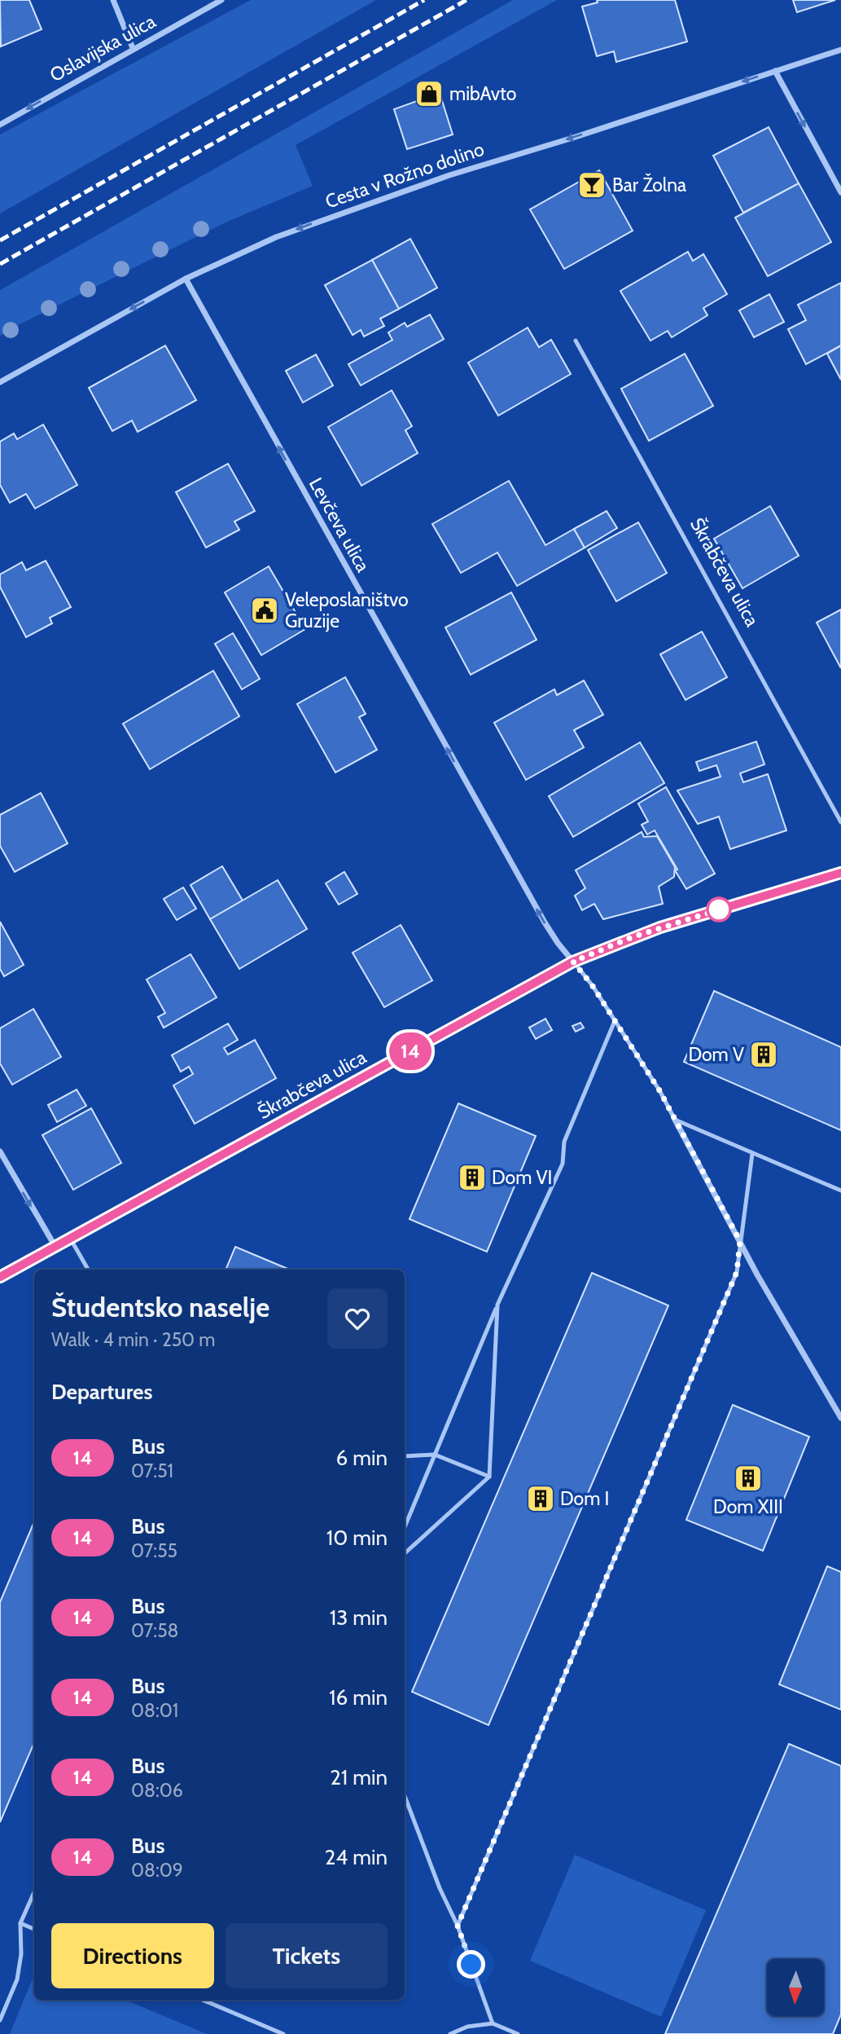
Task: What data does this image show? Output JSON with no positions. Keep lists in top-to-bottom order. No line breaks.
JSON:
{"streets":{"street":["Oslavijska ulica","Cesta v Rožno dolino","Levčeva ulica","Škrabčeva ulica"]},"crossings":[["Cesta v Rožno dolino","Levčeva ulica"],["Levčeva ulica","Škrabčeva ulica"]],"one_way":["Oslavijska ulica","Cesta v Rožno dolino","Levčeva ulica"],"places":{"shop":["mibAvto"],"bar":["Bar Žolna"],"public building":["Veleposlaništvo Gruzije"],"building":["Dom V","Dom VI","Dom XIII","Dom I"]},"lines":["bus line 14"],"north":"bottom","page":{"on_map":"14","heading":[["Študentsko naselje","Walk · 4 min · 250 m"],"Departures"],"list":[{"mark":"14","name":"Bus","note":"07:51","value":"6 min"},{"mark":"14","name":"Bus","note":"07:55","value":"10 min"},{"mark":"14","name":"Bus","note":"07:58","value":"13 min"},{"mark":"14","name":"Bus","note":"08:01","value":"16 min"},{"mark":"14","name":"Bus","note":"08:06","value":"21 min"},{"mark":"14","name":"Bus","note":"08:09","value":"24 min"}],"buttons":["Directions","Tickets"]}}
